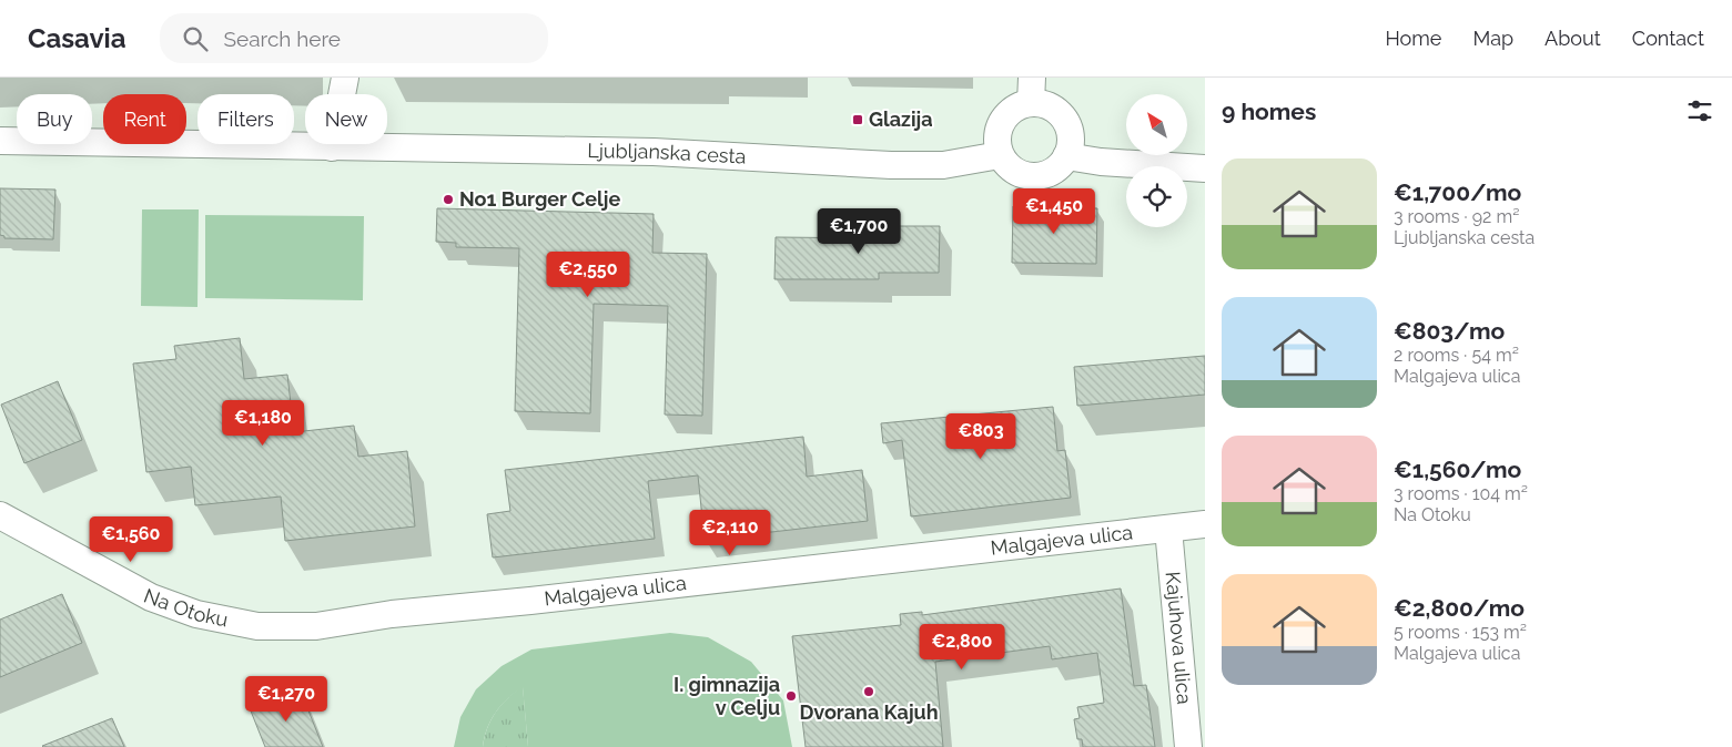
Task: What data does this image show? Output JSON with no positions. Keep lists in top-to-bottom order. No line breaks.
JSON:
{"streets":{"street":["Ljubljanska cesta","Malgajeva ulica","Na Otoku","Kajuhova ulica"]},"crossings":[["Malgajeva ulica","Na Otoku"],["Malgajeva ulica","Kajuhova ulica"]],"places":{"transit":["Glazija"],"other":["No1 Burger Celje","Dvorana Kajuh","I. gimnazija v Celju"]},"north":"top left","page":{"header":"Casavia","search":"Search here","nav":["Home","Map","About","Contact"],"heading":"9 homes","chip":["Buy","Rent","Filters","New"],"list":[{"name":"€1,700/mo","note":"3 rooms · 92 m² · Ljubljanska cesta"},{"name":"€803/mo","note":"2 rooms · 54 m² · Malgajeva ulica"},{"name":"€1,560/mo","note":"3 rooms · 104 m² · Na Otoku"},{"name":"€2,800/mo","note":"5 rooms · 153 m² · Malgajeva ulica"}],"price":["€1,450","€1,700","€2,550","€1,180","€803","€2,110","€1,560","€2,800","€1,270"]}}
